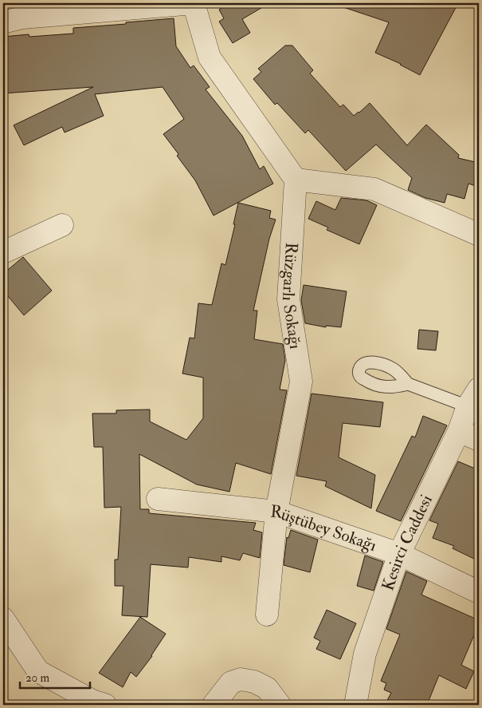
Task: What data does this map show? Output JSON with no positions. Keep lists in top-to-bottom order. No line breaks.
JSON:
{"streets":{"street":["Rüzgarlı Sokağı","Rüştübey Sokağı","Kesirci Caddesi"]},"crossings":[["Rüzgarlı Sokağı","Rüştübey Sokağı"],["Rüştübey Sokağı","Kesirci Caddesi"]],"scale_bar":"20 m"}
